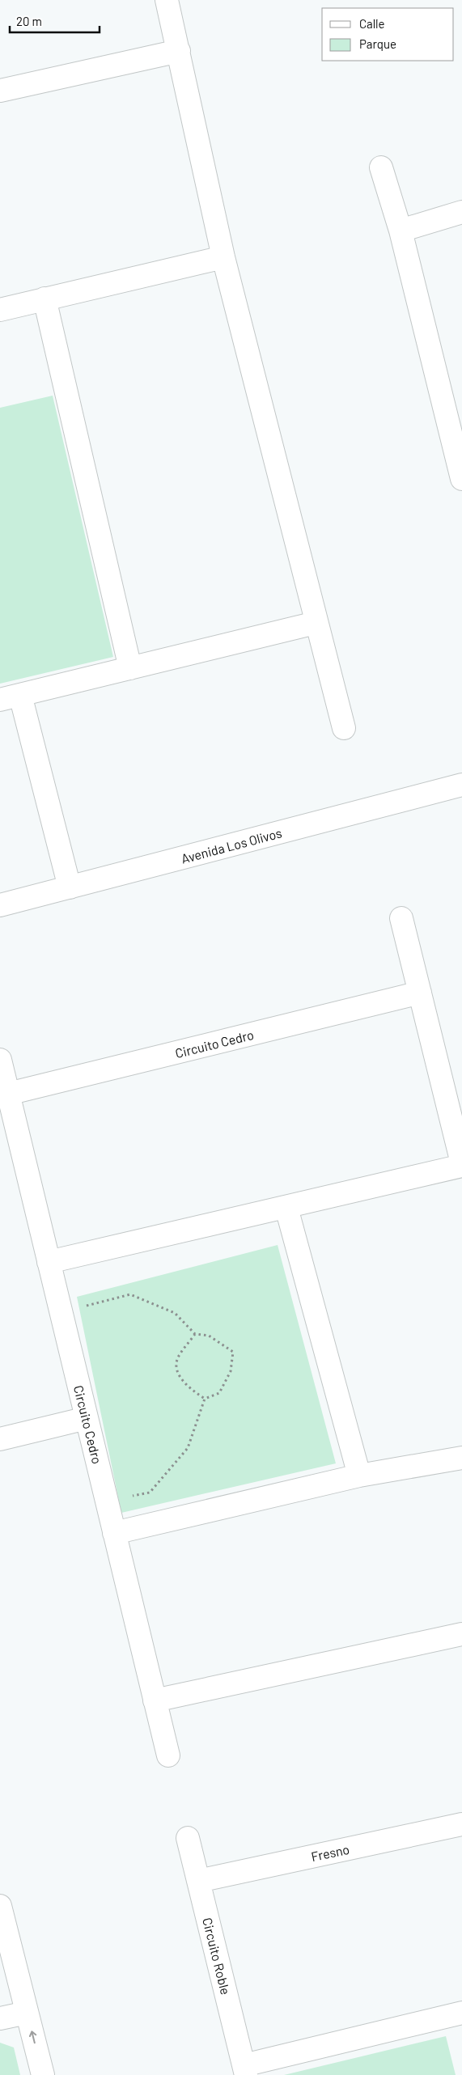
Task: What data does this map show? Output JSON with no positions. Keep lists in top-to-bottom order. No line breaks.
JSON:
{"streets":{"street":["Avenida Los Olivos","Circuito Cedro","Fresno","Circuito Roble"]},"crossings":[["Fresno","Circuito Roble"]],"legend":["Calle","Parque"],"scale_bar":"20 m"}
